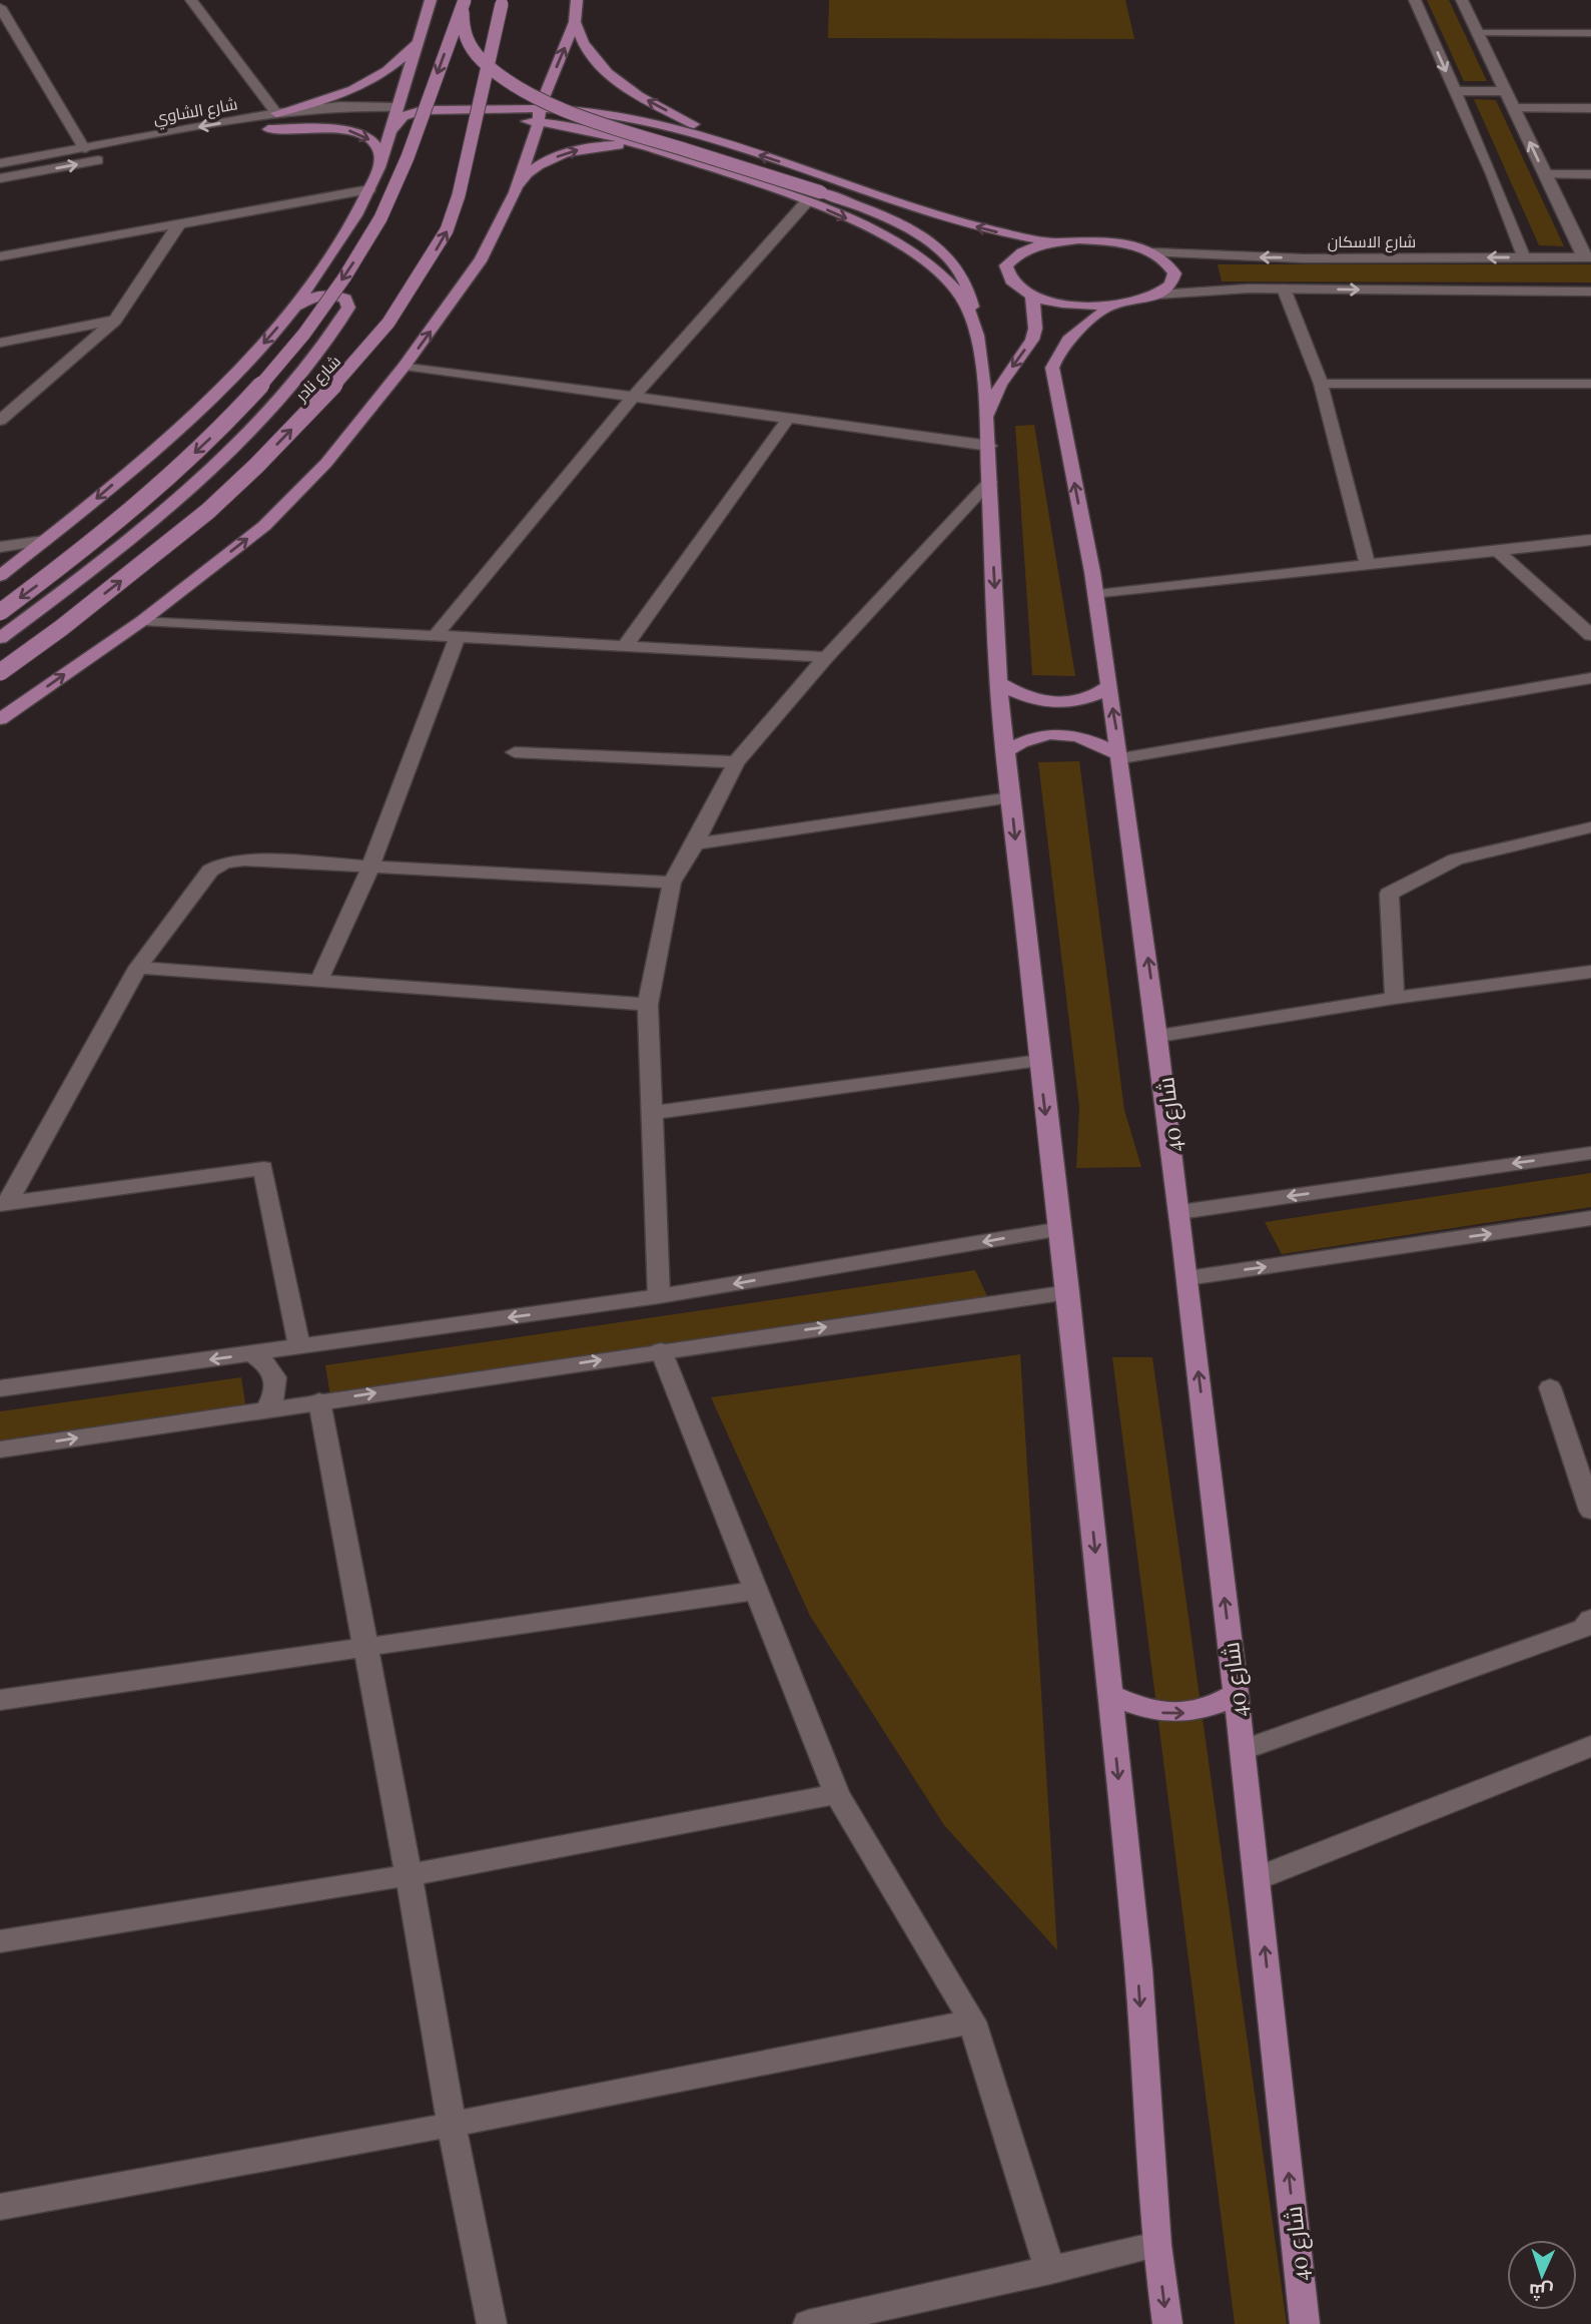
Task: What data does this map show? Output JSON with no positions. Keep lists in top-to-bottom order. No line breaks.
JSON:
{"streets":{"main road":["شارع نادر","شارع 40"],"street":["شارع الشاوي","شارع الاسكان"]},"north":"bottom"}
